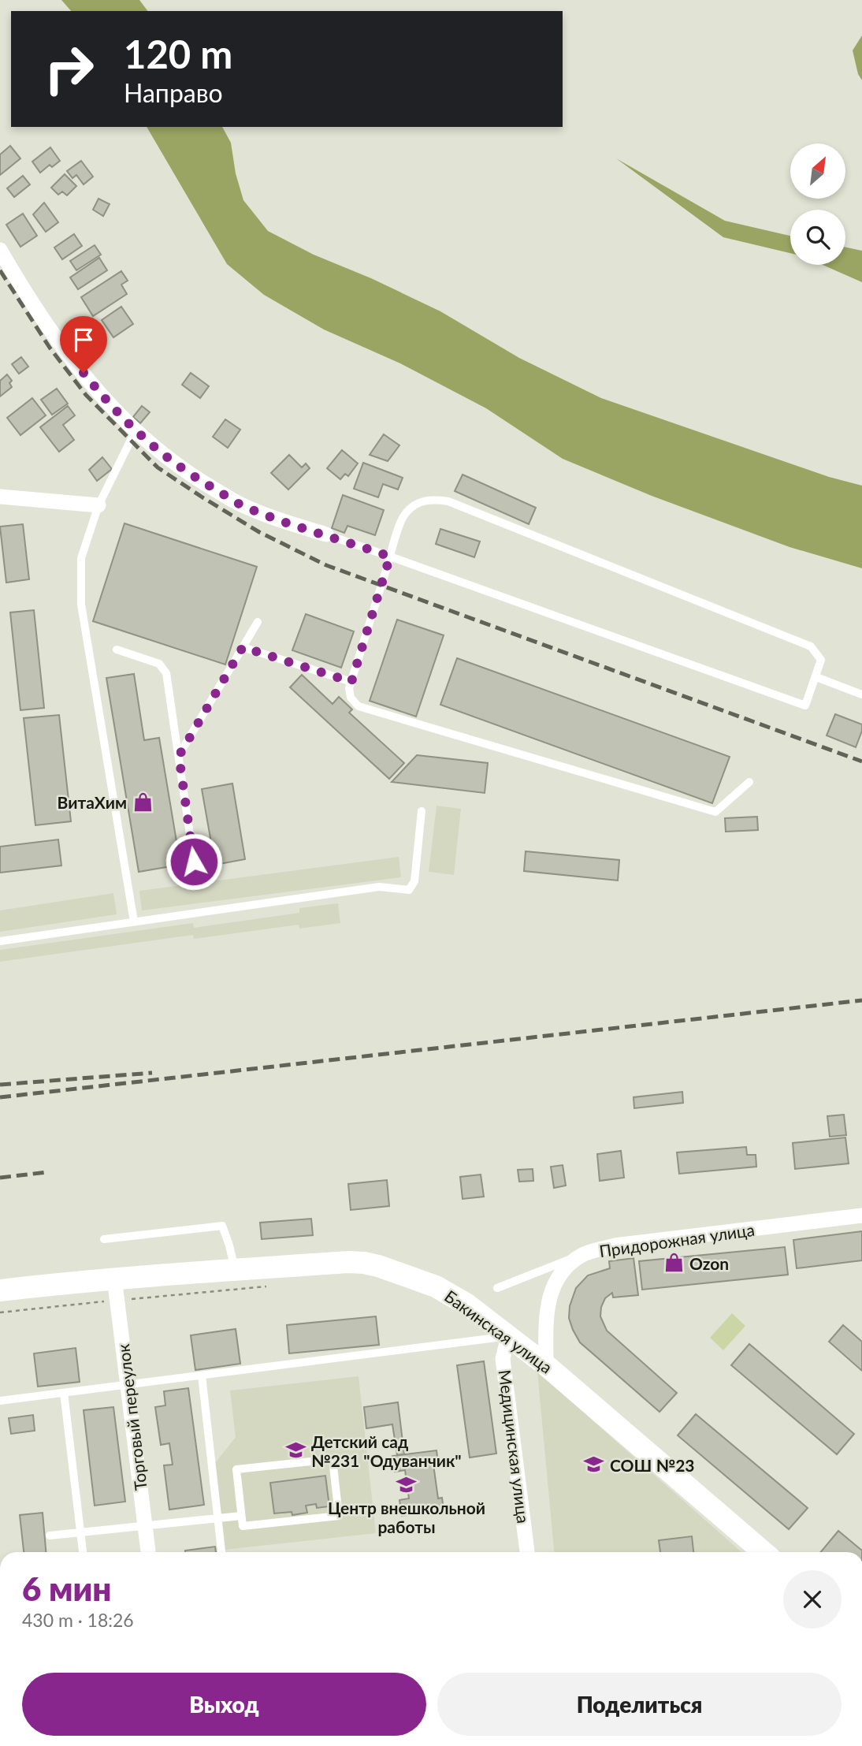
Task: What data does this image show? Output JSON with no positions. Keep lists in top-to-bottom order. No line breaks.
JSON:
{"streets":{"main road":["Бакинская улица"],"street":["Придорожная улица","Торговый переулок","Медицинская улица"]},"crossings":[["Придорожная улица","Бакинская улица"],["Бакинская улица","Торговый переулок"],["Бакинская улица","Медицинская улица"]],"places":{"shop":["ВитаХим","Ozon"],"school or university":["Детский сад №231 \"Одуванчик\"","СОШ №23","Центр внешкольной работы"]},"north":"top right","page":{"turn":["120 m","Направо"],"heading":["6 мин","430 m · 18:26"],"buttons":["Выход","Поделиться"]}}
